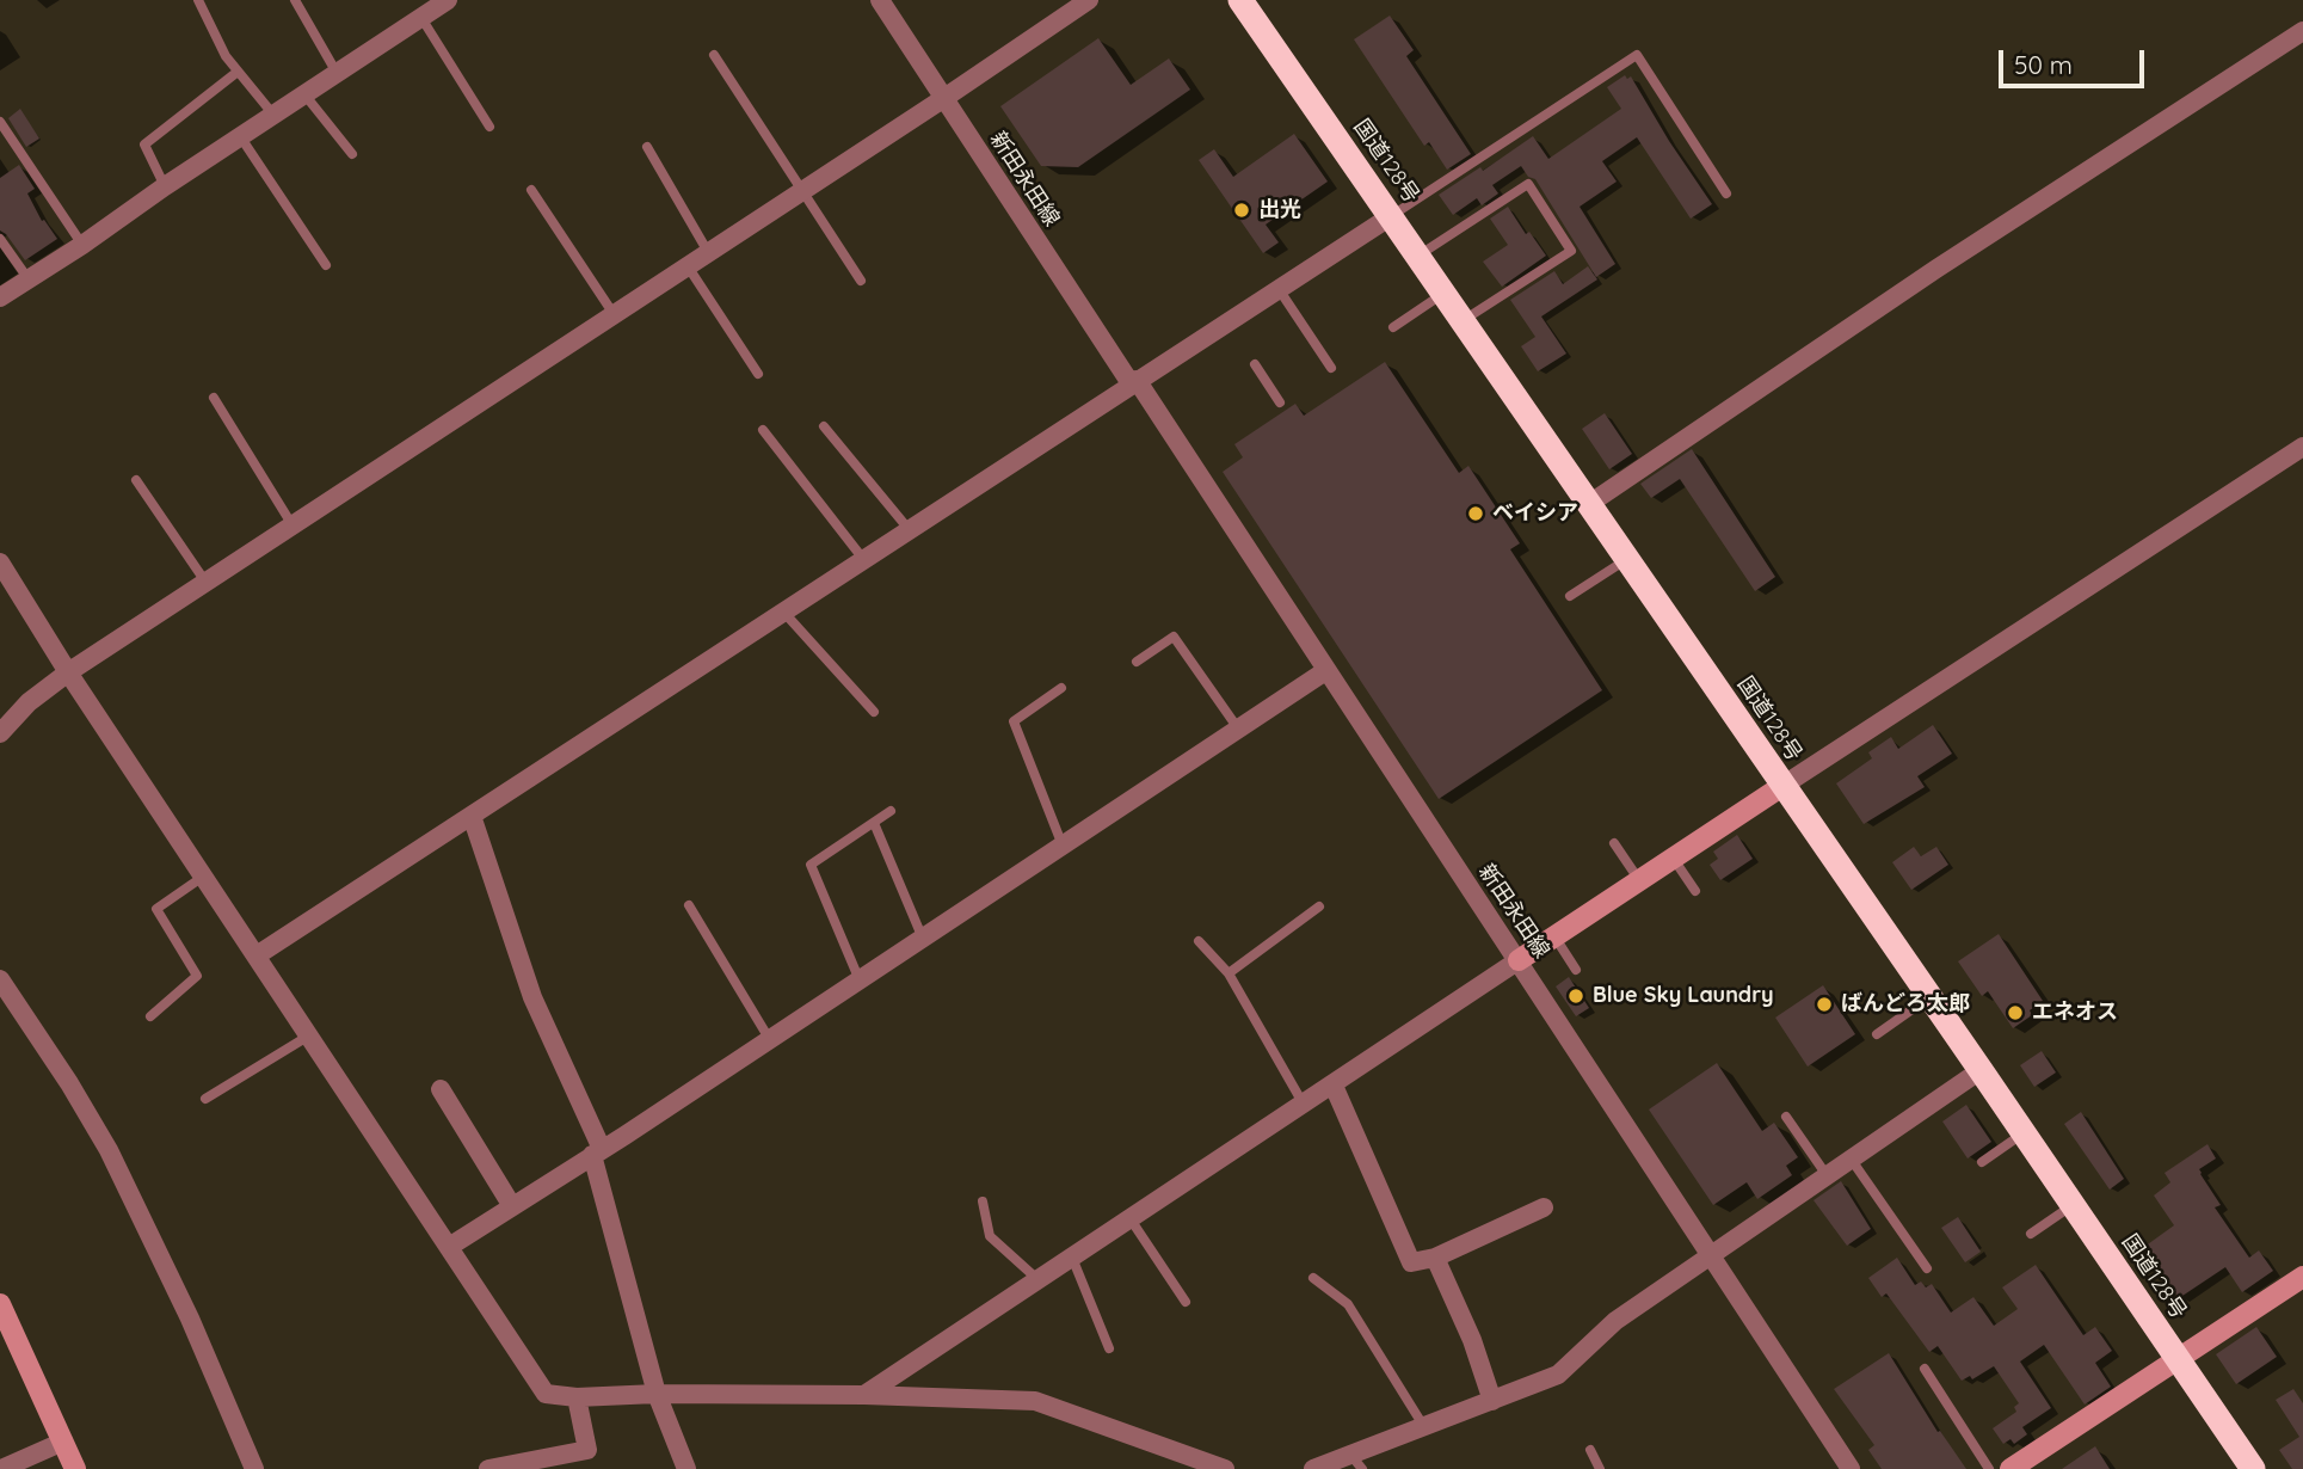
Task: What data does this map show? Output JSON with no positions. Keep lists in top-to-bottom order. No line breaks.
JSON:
{"streets":{"highway":["国道128号"],"street":["新田永田線"]},"places":["出光","ベイシア","Blue Sky Laundry","ばんどろ太郎","エネオス"],"scale_bar":"50 m"}
